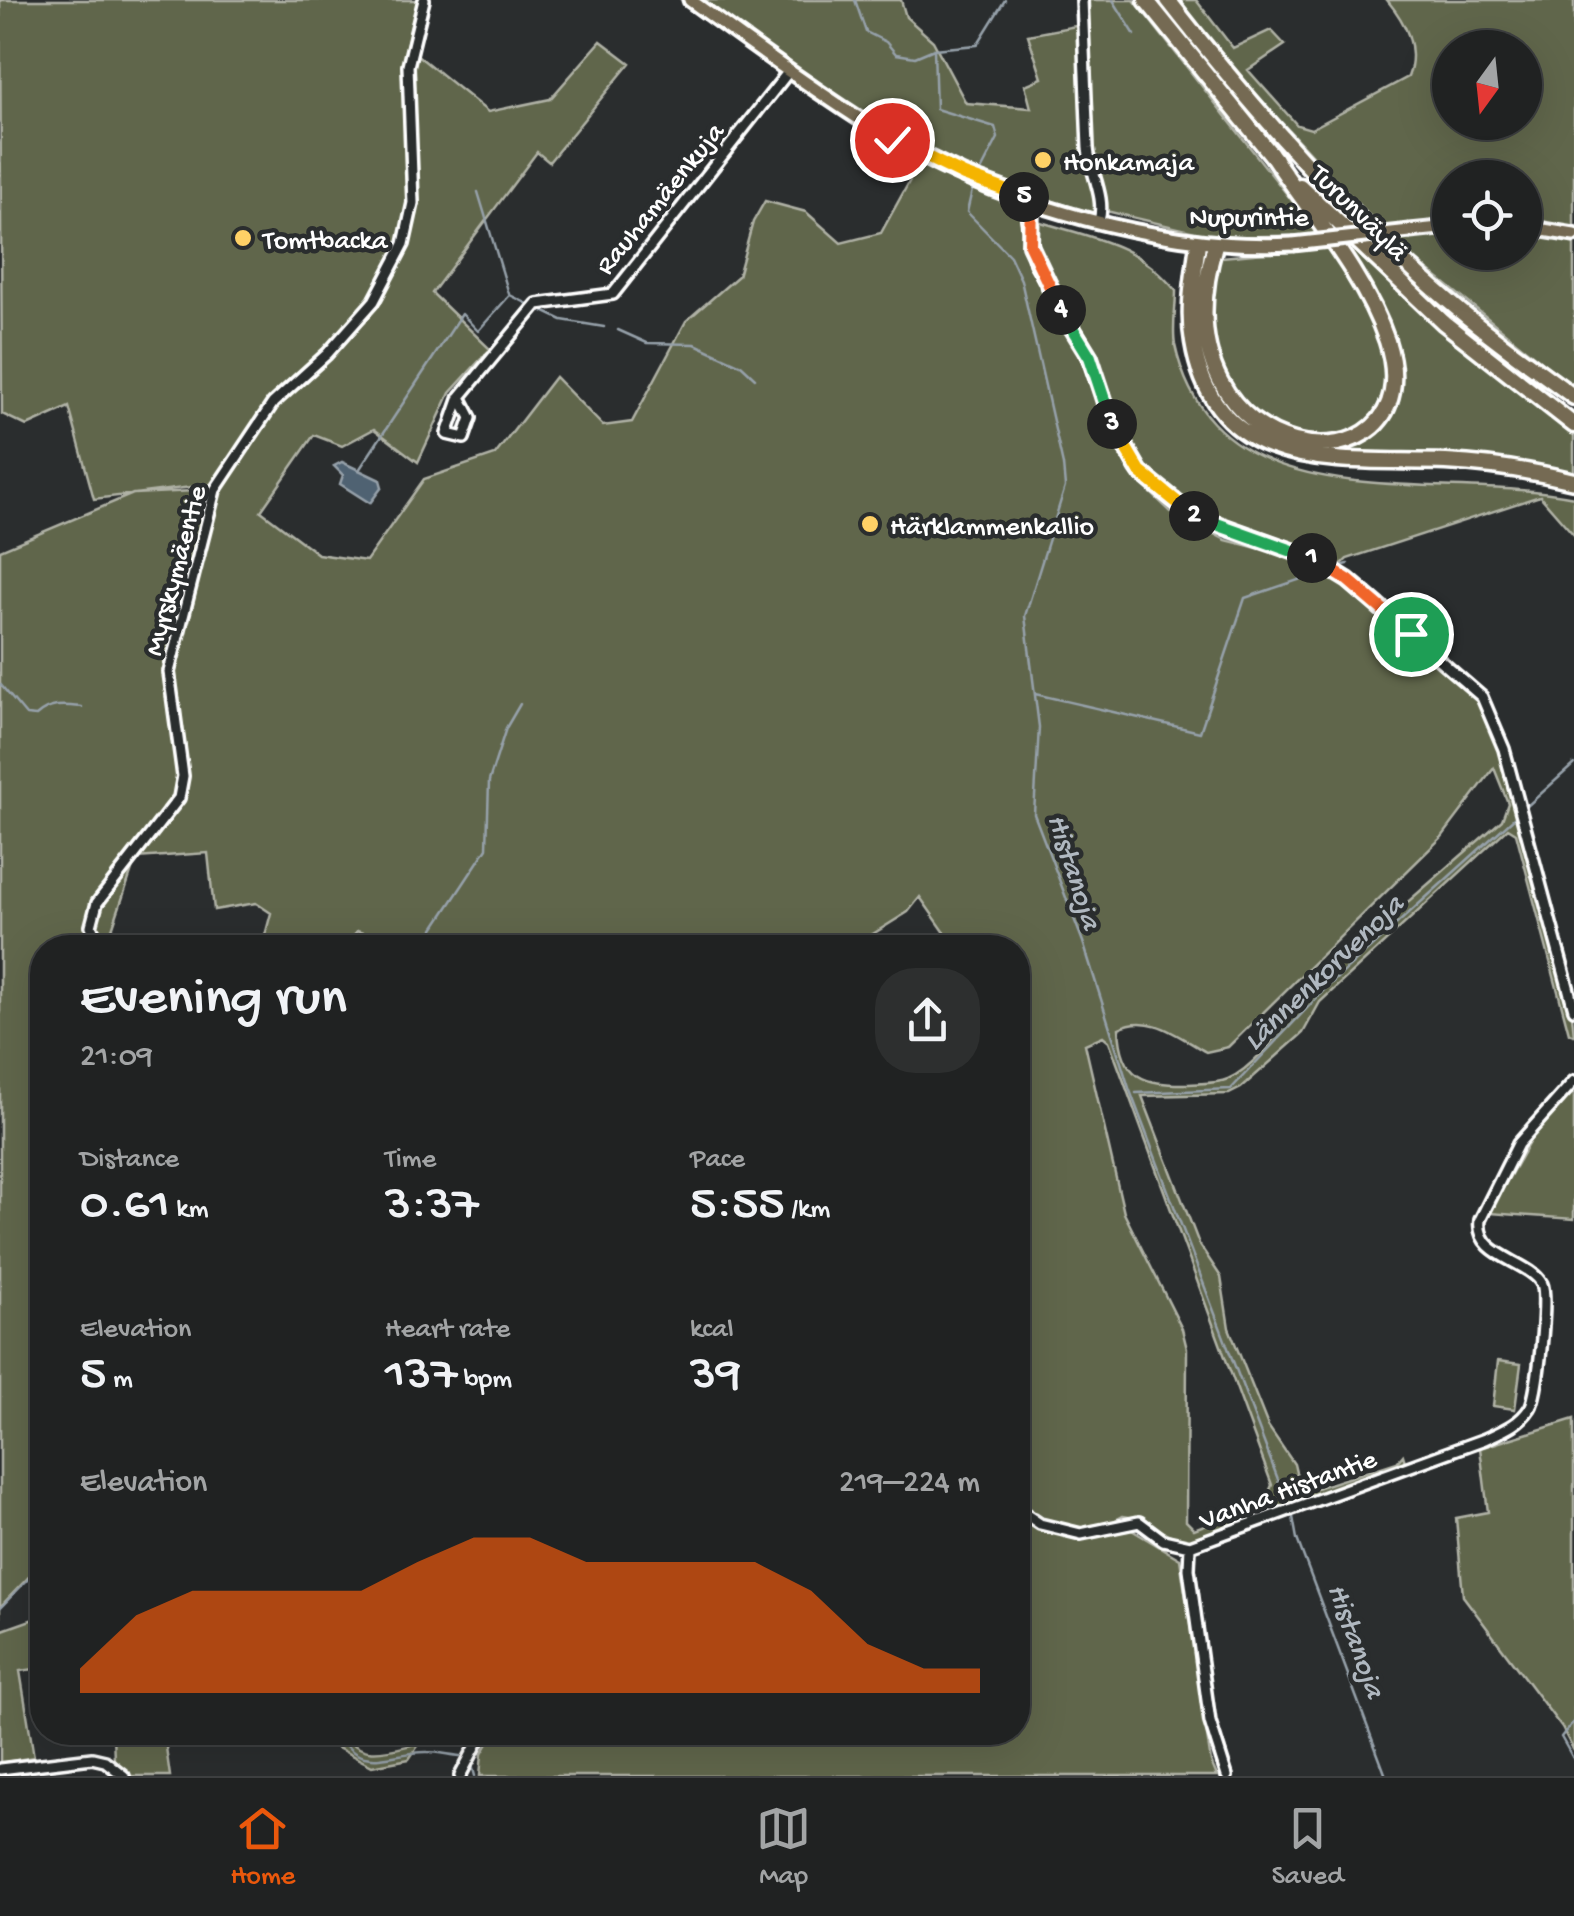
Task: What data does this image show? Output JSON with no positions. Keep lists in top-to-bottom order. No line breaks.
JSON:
{"streets":{"highway":["Turunväylä"],"main road":["Nupurintie"],"street":["Rauhamäenkuja","Myrskymäentie","Vanha Histantie"]},"crossings":[["Rauhamäenkuja","Nupurintie"]],"water":["Histanoja","Lännenkorvenoja"],"places":["Honkamaja","Tomtbacka","Härklammenkallio"],"north":"bottom","page":{"pins":["5","4","3","2","1"],"heading":["Evening run","21:09"],"stats":[["Distance","0.61 km"],["Time","3:37"],["Pace","5:55 /km"],["Elevation","5 m"],["Heart rate","137 bpm"],["kcal","39"]],"chart":["Elevation","219–224 m"],"tabs":["Home","Map","Saved"]}}
